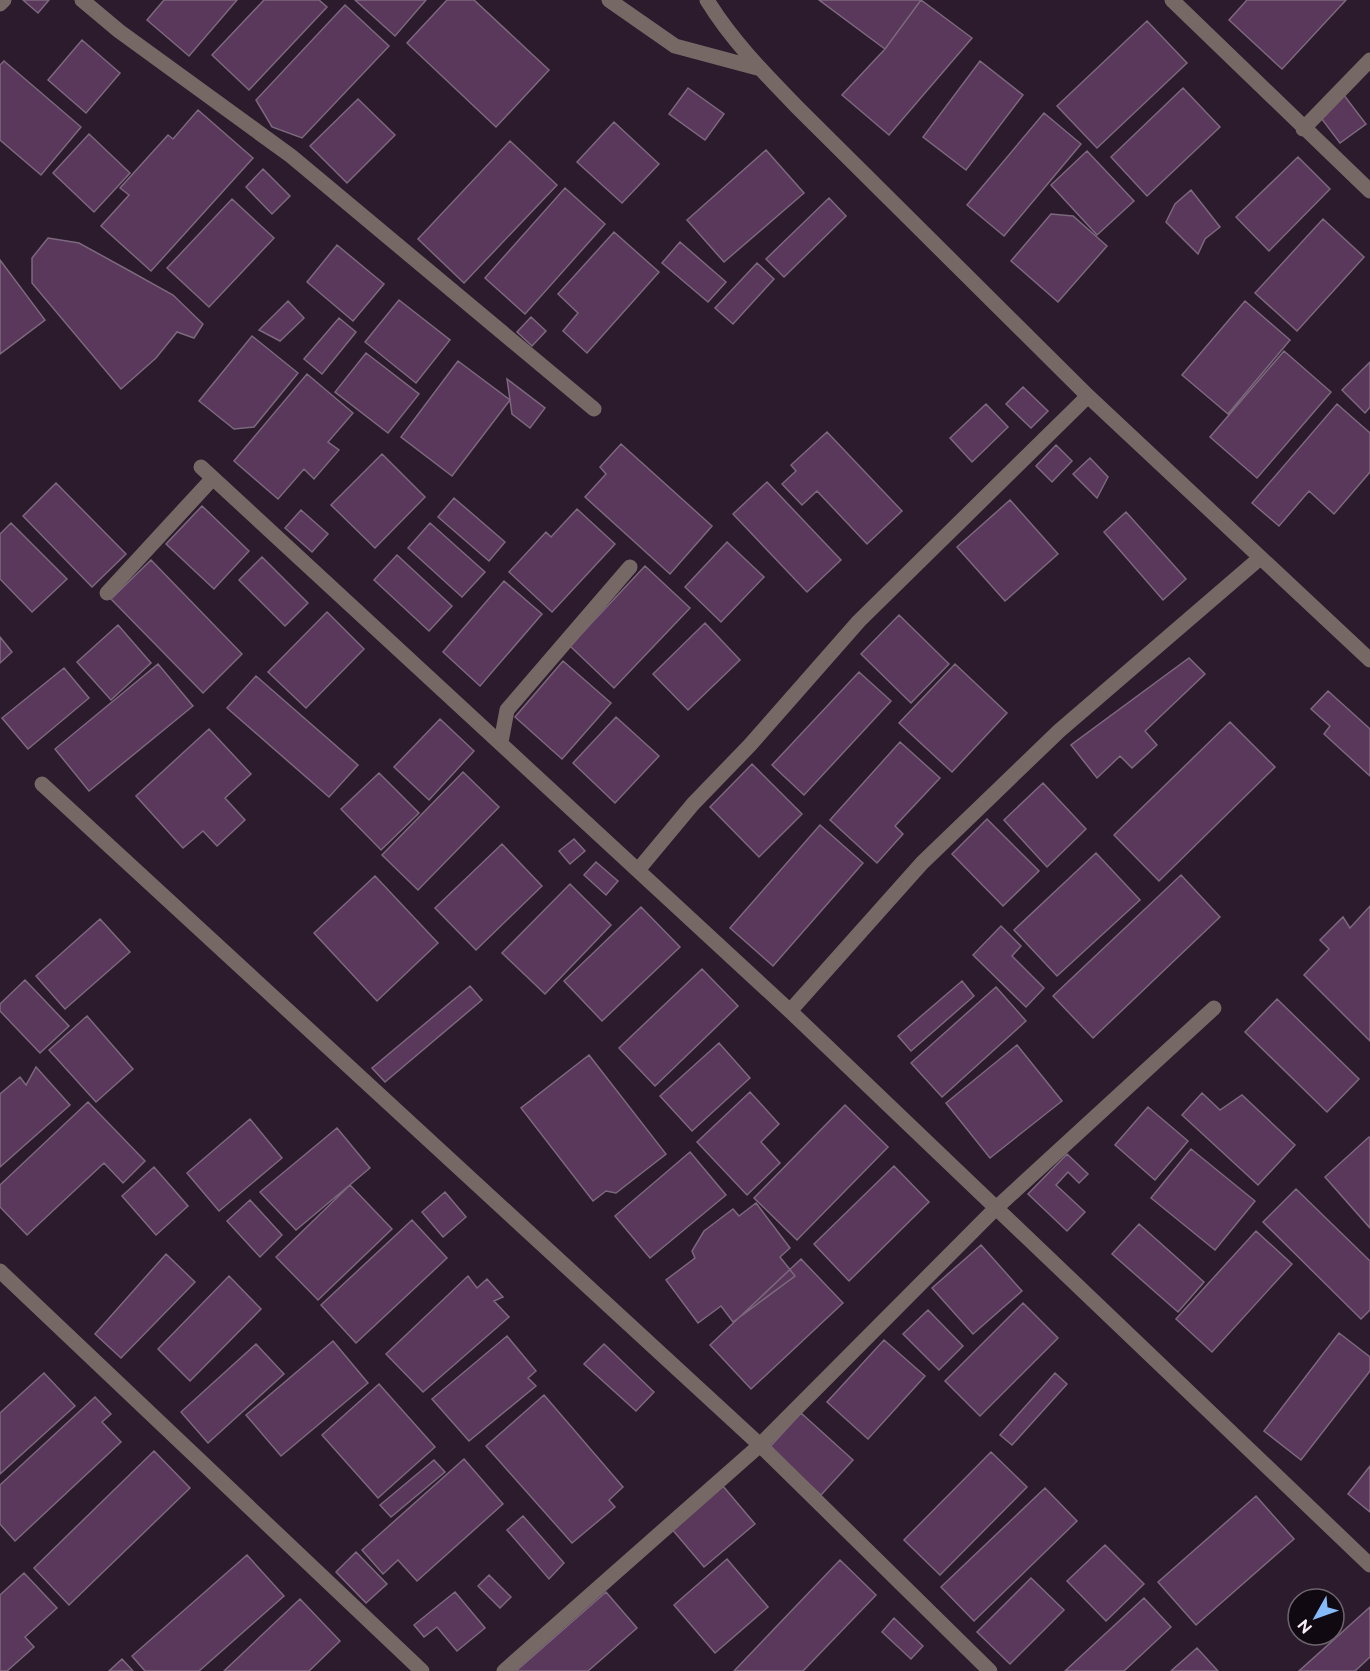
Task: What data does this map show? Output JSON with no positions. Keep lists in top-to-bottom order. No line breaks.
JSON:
{"north":"bottom left"}
